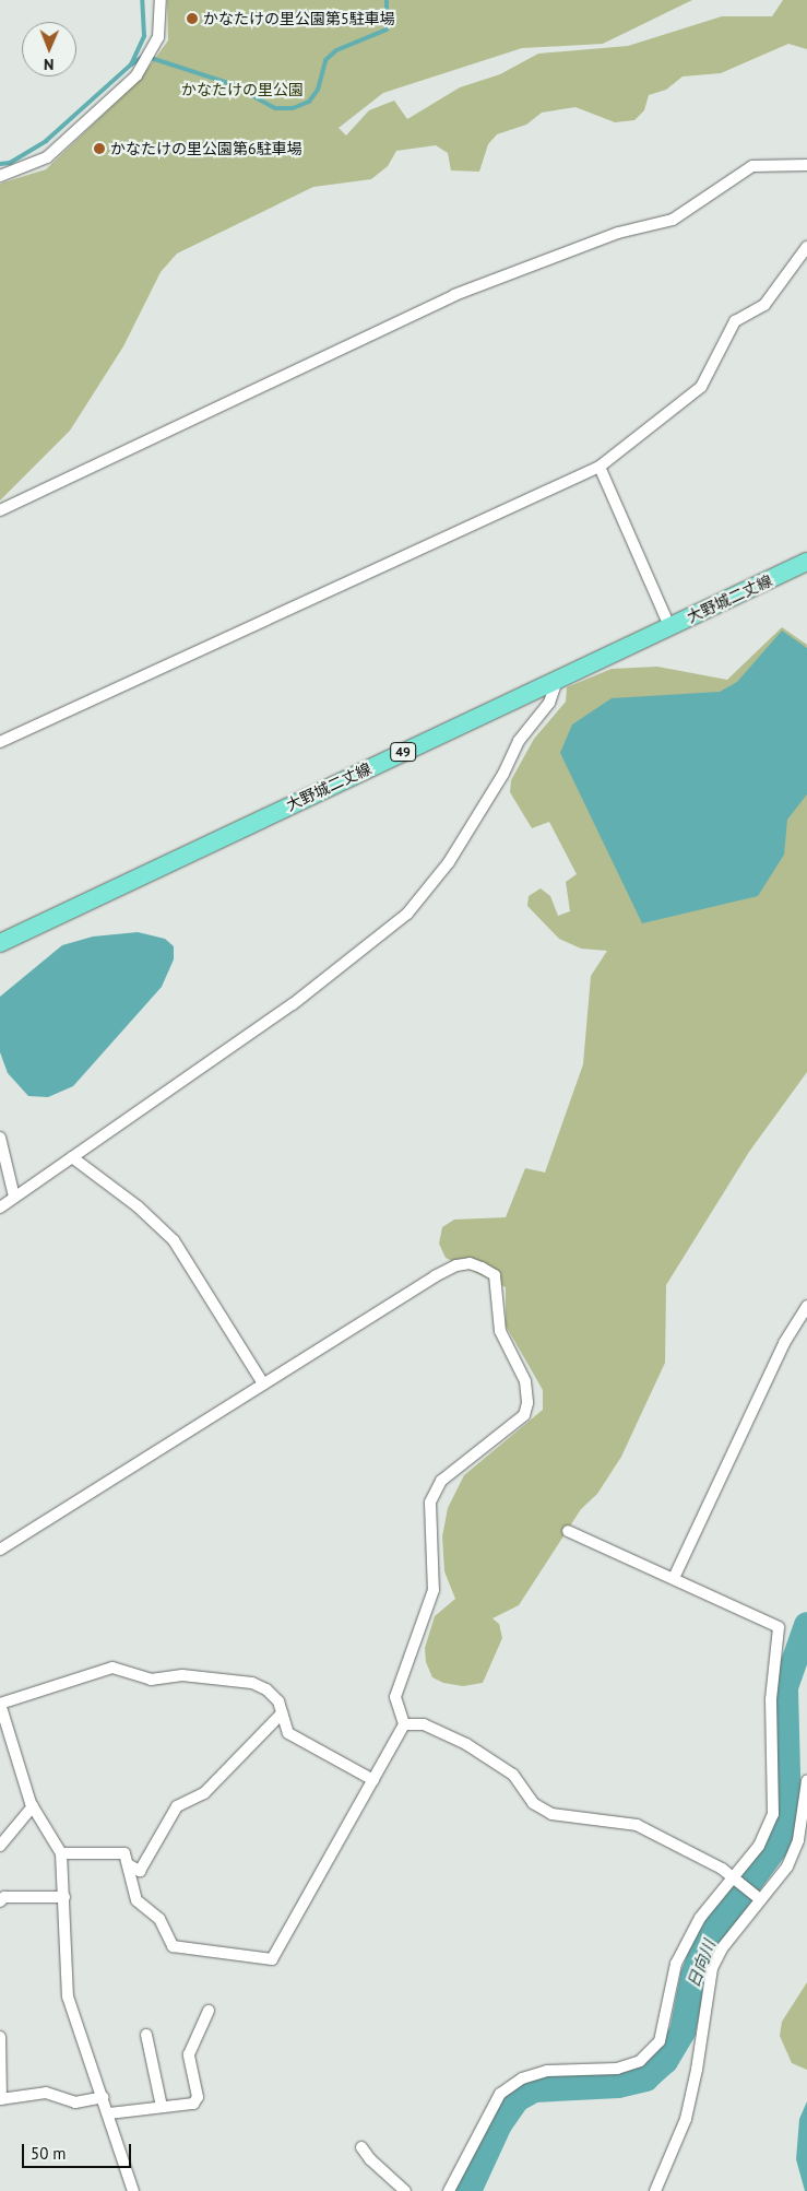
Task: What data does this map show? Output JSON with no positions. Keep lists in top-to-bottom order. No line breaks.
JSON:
{"streets":{"main road":["大野城二丈線","49"]},"water":["日向川"],"parks":["かなたけの里公園"],"places":["かなたけの里公園第5駐車場","かなたけの里公園第6駐車場"],"scale_bar":"50 m","north":"bottom"}
